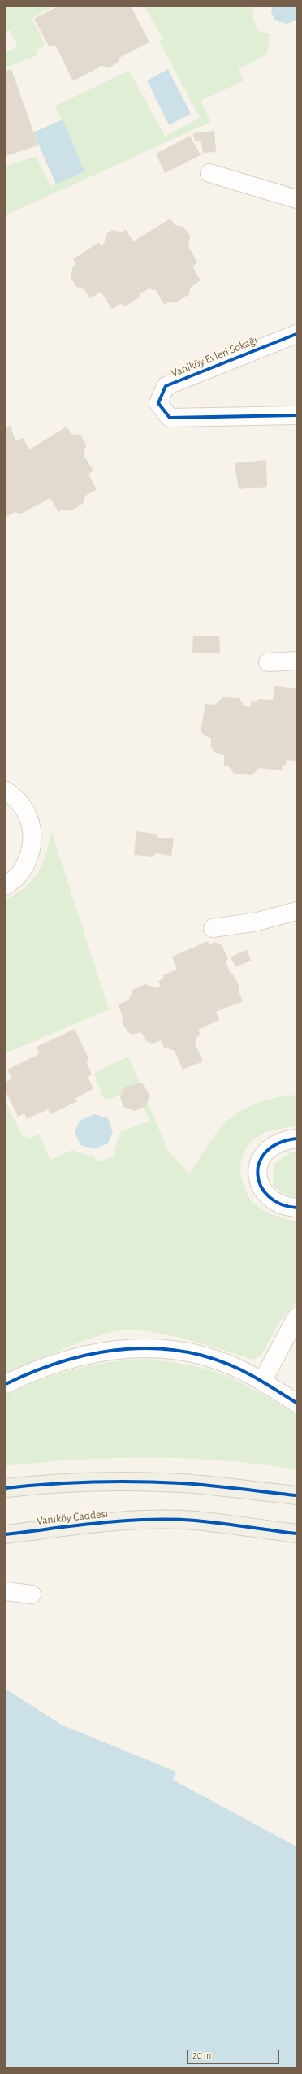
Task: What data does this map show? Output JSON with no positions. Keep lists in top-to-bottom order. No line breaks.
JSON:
{"streets":{"main road":["Vaniköy Caddesi"],"street":["Vaniköy Evleri Sokağı"]},"scale_bar":"20 m"}
